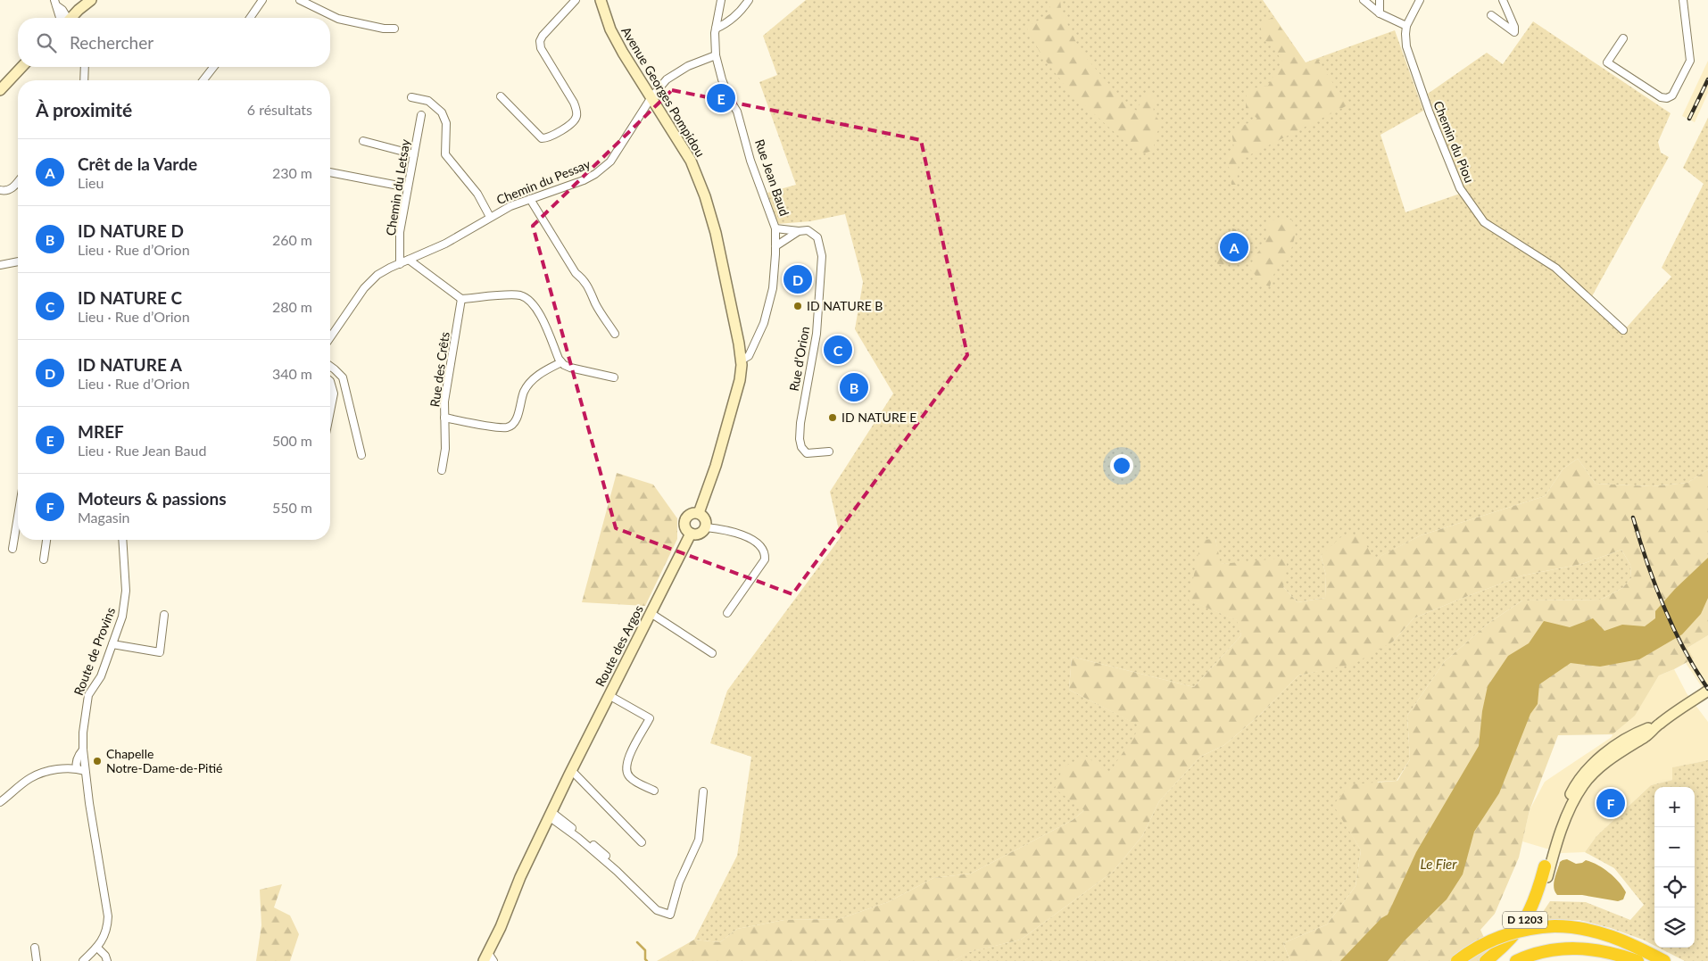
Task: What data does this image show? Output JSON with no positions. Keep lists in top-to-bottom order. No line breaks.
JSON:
{"streets":{"highway":["D 1203"],"street":["Avenue Georges Pompidou","Chemin du Piou","Rue Jean Baud","Chemin du Pessay","Chemin du Letsay","Rue d’Orion","Rue des Crêts","Route des Argos","Route de Provins"]},"crossings":[["Avenue Georges Pompidou","Rue Jean Baud"],["Avenue Georges Pompidou","Chemin du Pessay"],["Avenue Georges Pompidou","Route des Argos"],["Rue Jean Baud","Chemin du Pessay"],["Chemin du Pessay","Chemin du Letsay"]],"water":["Le Fier"],"places":["ID NATURE B","ID NATURE E","Chapelle Notre-Dame-de-Pitié"],"page":{"search":"Rechercher","heading":["À proximité","6 résultats"],"pins":["E","A","D","C","B","F"],"list":[{"mark":"A","name":"Crêt de la Varde","note":"Lieu","value":"230 m"},{"mark":"B","name":"ID NATURE D","note":"Lieu · Rue d’Orion","value":"260 m"},{"mark":"C","name":"ID NATURE C","note":"Lieu · Rue d’Orion","value":"280 m"},{"mark":"D","name":"ID NATURE A","note":"Lieu · Rue d’Orion","value":"340 m"},{"mark":"E","name":"MREF","note":"Lieu · Rue Jean Baud","value":"500 m"},{"mark":"F","name":"Moteurs & passions","note":"Magasin","value":"550 m"}],"map_buttons":["+","−"]}}
